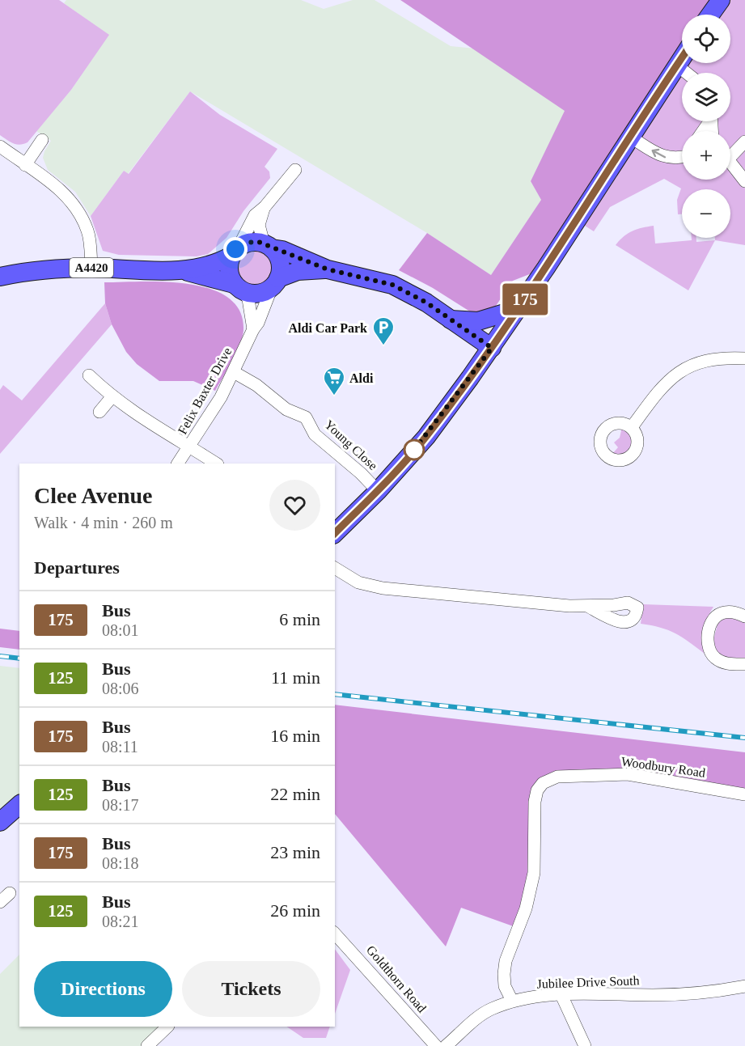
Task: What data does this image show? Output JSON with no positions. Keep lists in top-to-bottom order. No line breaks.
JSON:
{"streets":{"main road":["A4420"],"street":["Felix Baxter Drive","Young Close","Woodbury Road","Goldthorn Road","Jubilee Drive South"]},"crossings":[["A4420","Felix Baxter Drive"],["Felix Baxter Drive","Young Close"],["Woodbury Road","Jubilee Drive South"]],"places":{"parking":["Aldi Car Park"],"supermarket":["Aldi"]},"lines":["bus line 175"],"page":{"on_map":"175","map_buttons":["+","−"],"heading":[["Clee Avenue","Walk · 4 min · 260 m"],"Departures"],"list":[{"mark":"175","name":"Bus","note":"08:01","value":"6 min"},{"mark":"125","name":"Bus","note":"08:06","value":"11 min"},{"mark":"175","name":"Bus","note":"08:11","value":"16 min"},{"mark":"125","name":"Bus","note":"08:17","value":"22 min"},{"mark":"175","name":"Bus","note":"08:18","value":"23 min"},{"mark":"125","name":"Bus","note":"08:21","value":"26 min"}],"buttons":["Directions","Tickets"]}}
